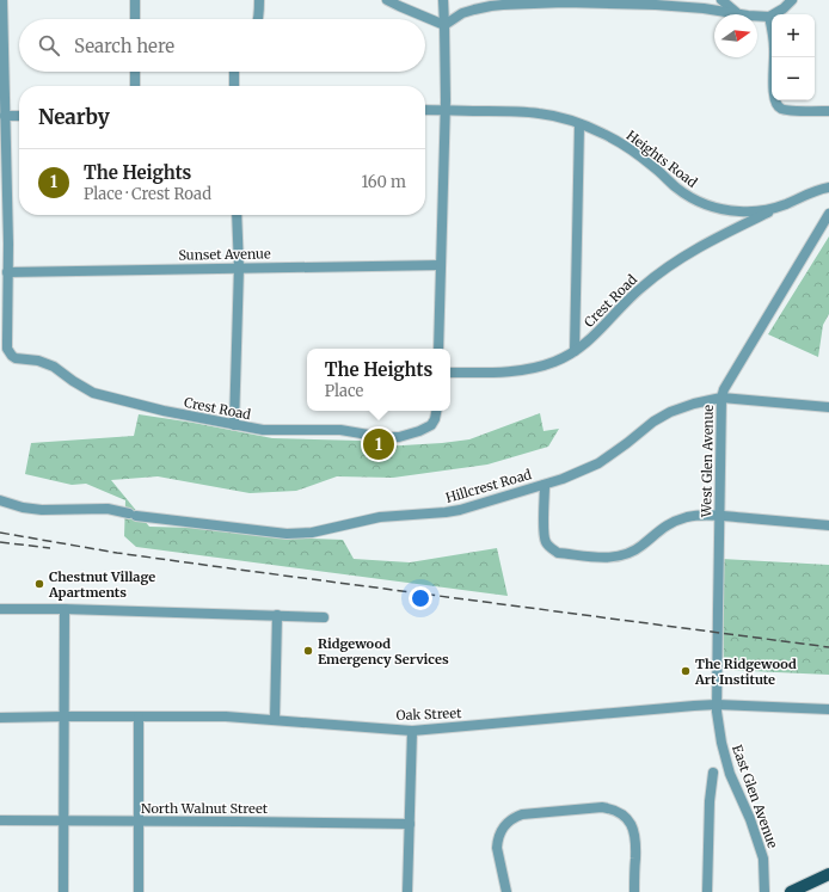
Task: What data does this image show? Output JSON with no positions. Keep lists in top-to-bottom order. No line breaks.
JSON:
{"streets":{"street":["Heights Road","Sunset Avenue","Crest Road","West Glen Avenue","Hillcrest Road","Oak Street","East Glen Avenue","North Walnut Street"]},"crossings":[["Heights Road","Crest Road"],["West Glen Avenue","Hillcrest Road"],["West Glen Avenue","East Glen Avenue"],["Oak Street","East Glen Avenue"]],"places":["Chestnut Village Apartments","Ridgewood Emergency Services","The Ridgewood Art Institute"],"north":"right","page":{"map_buttons":["+","−"],"search":"Search here","heading":"Nearby","list":[{"mark":"1","name":"The Heights","note":"Place · Crest Road","value":"160 m"}],"popup":["The Heights","Place"],"pins":"1"}}
